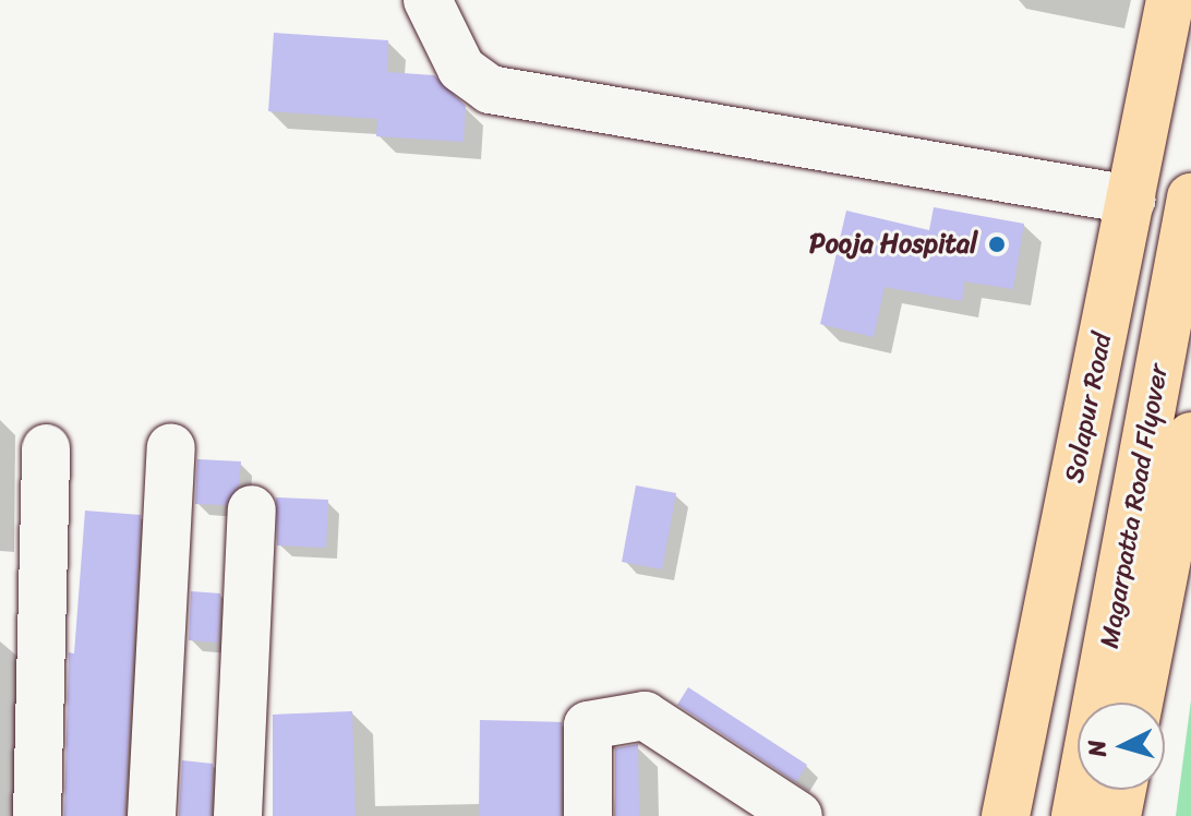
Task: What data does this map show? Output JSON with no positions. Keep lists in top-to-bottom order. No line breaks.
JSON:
{"streets":{"highway":["Solapur Road","Magarpatta Road Flyover"]},"places":["Pooja Hospital"],"north":"left"}
